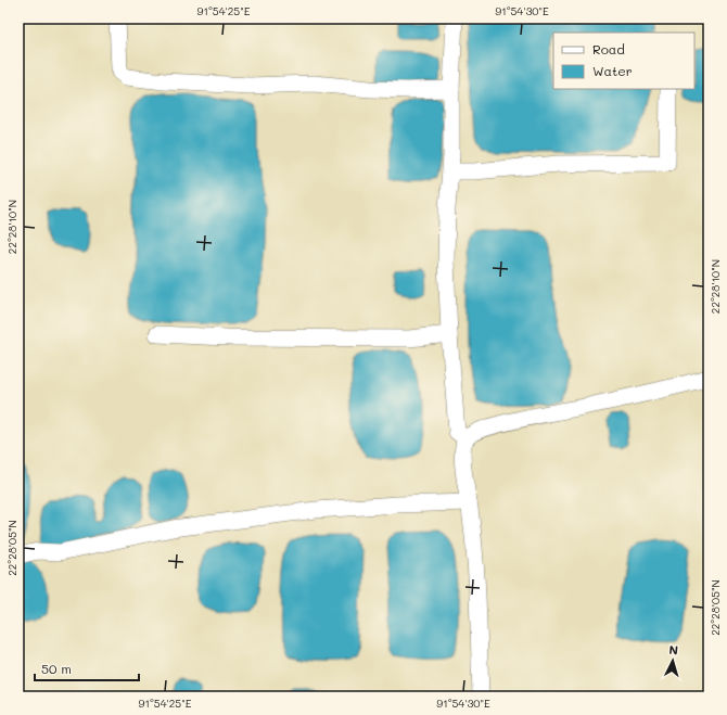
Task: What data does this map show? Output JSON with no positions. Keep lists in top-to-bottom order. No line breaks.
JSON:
{"legend":["Road","Water"],"scale_bar":"50 m","north":"top","coordinates":["91°54'25\"E","91°54'30\"E","22°28'10\"N","22°28'05\"N"]}
